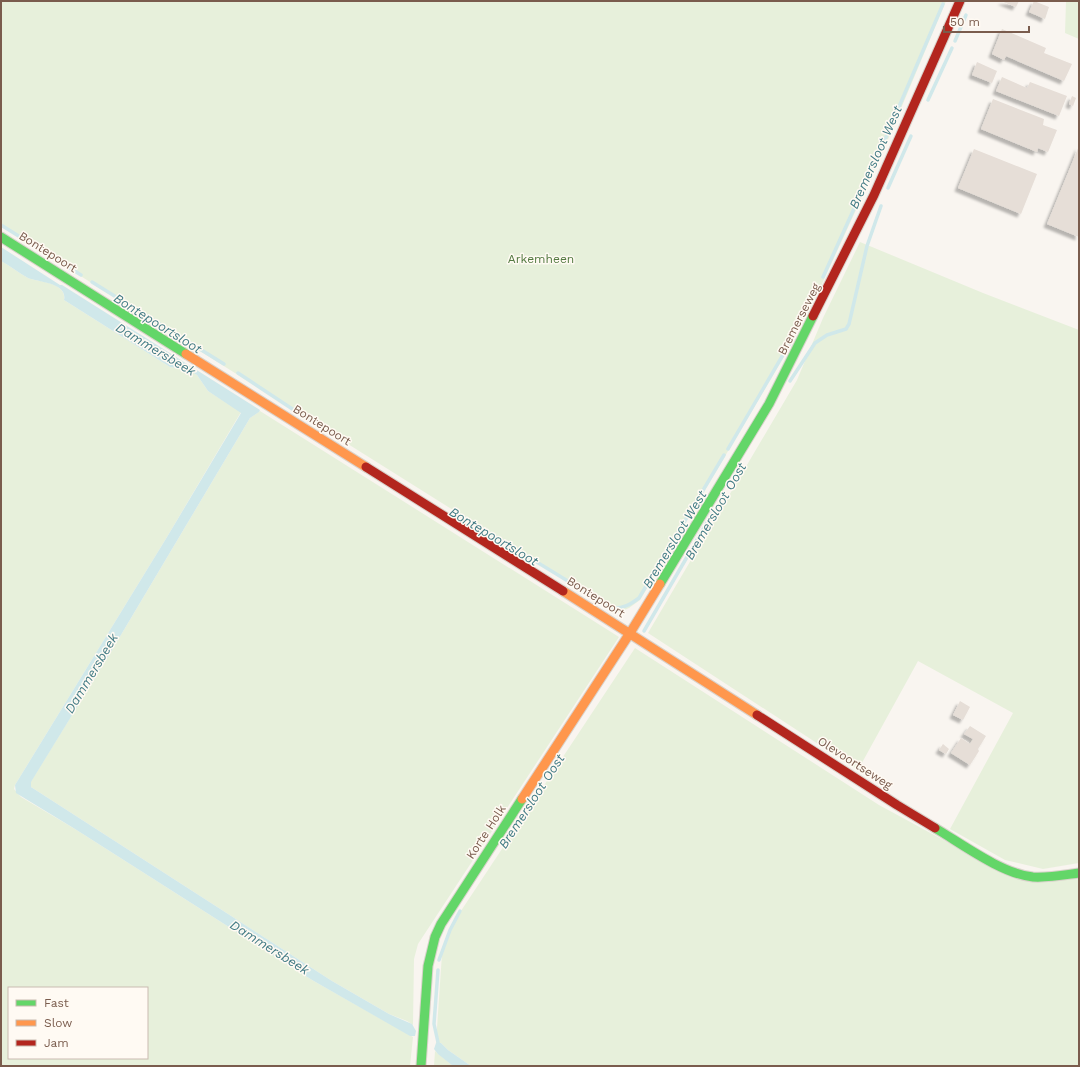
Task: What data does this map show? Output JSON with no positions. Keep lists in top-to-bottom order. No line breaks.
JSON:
{"streets":{"street":["Bontepoort","Bremerseweg","Olevoortseweg","Korte Holk"]},"crossings":[["Bontepoort","Bremerseweg"],["Bontepoort","Olevoortseweg"],["Bontepoort","Korte Holk"],["Bremerseweg","Olevoortseweg"],["Bremerseweg","Korte Holk"],["Olevoortseweg","Korte Holk"]],"water":["Bremersloot West","Bontepoortsloot","Dammersbeek","Bremersloot Oost"],"parks":["Arkemheen"],"legend":["Fast","Slow","Jam"],"scale_bar":"50 m"}
